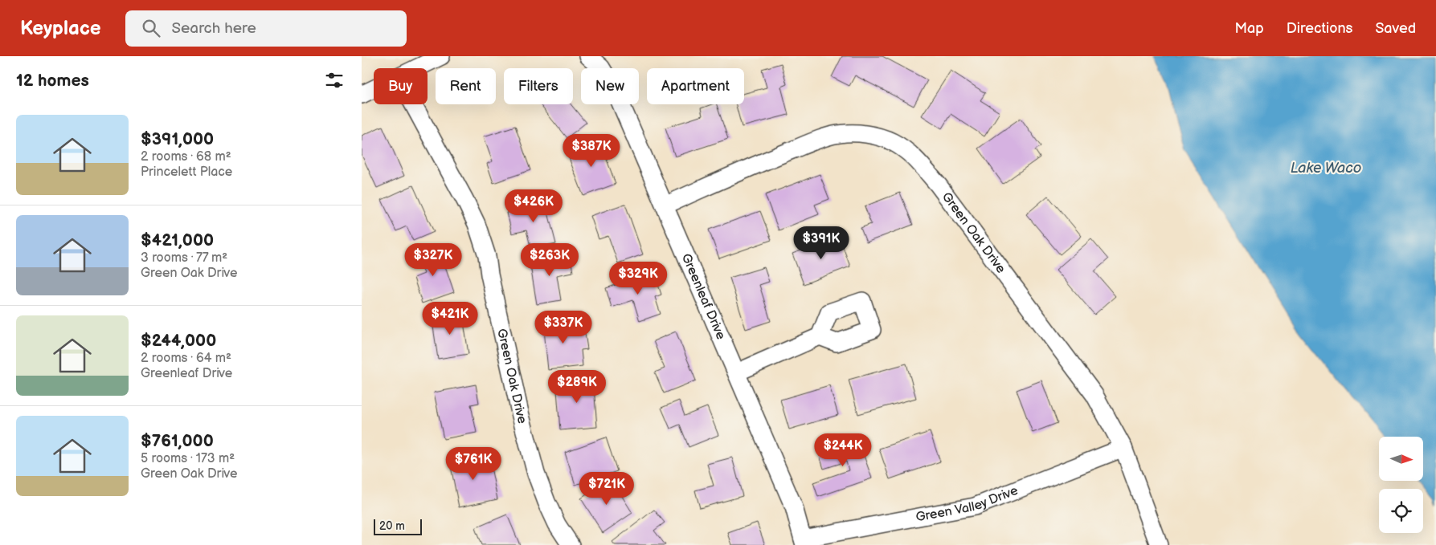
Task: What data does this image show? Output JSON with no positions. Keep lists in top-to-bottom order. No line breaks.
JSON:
{"streets":{"street":["Green Oak Drive","Greenleaf Drive","Green Valley Drive"]},"crossings":[["Green Oak Drive","Greenleaf Drive"],["Green Oak Drive","Green Valley Drive"],["Greenleaf Drive","Green Valley Drive"]],"water":["Lake Waco"],"scale_bar":"20 m","north":"right","page":{"header":"Keyplace","search":"Search here","nav":["Map","Directions","Saved"],"heading":"12 homes","chip":["Buy","Rent","Filters","New","Apartment"],"list":[{"name":"$391,000","note":"2 rooms · 68 m² · Princelett Place"},{"name":"$421,000","note":"3 rooms · 77 m² · Green Oak Drive"},{"name":"$244,000","note":"2 rooms · 64 m² · Greenleaf Drive"},{"name":"$761,000","note":"5 rooms · 173 m² · Green Oak Drive"}],"price":["$387K","$426K","$391K","$327K","$263K","$329K","$421K","$337K","$289K","$244K","$761K","$721K"],"scale":"20 m"}}
